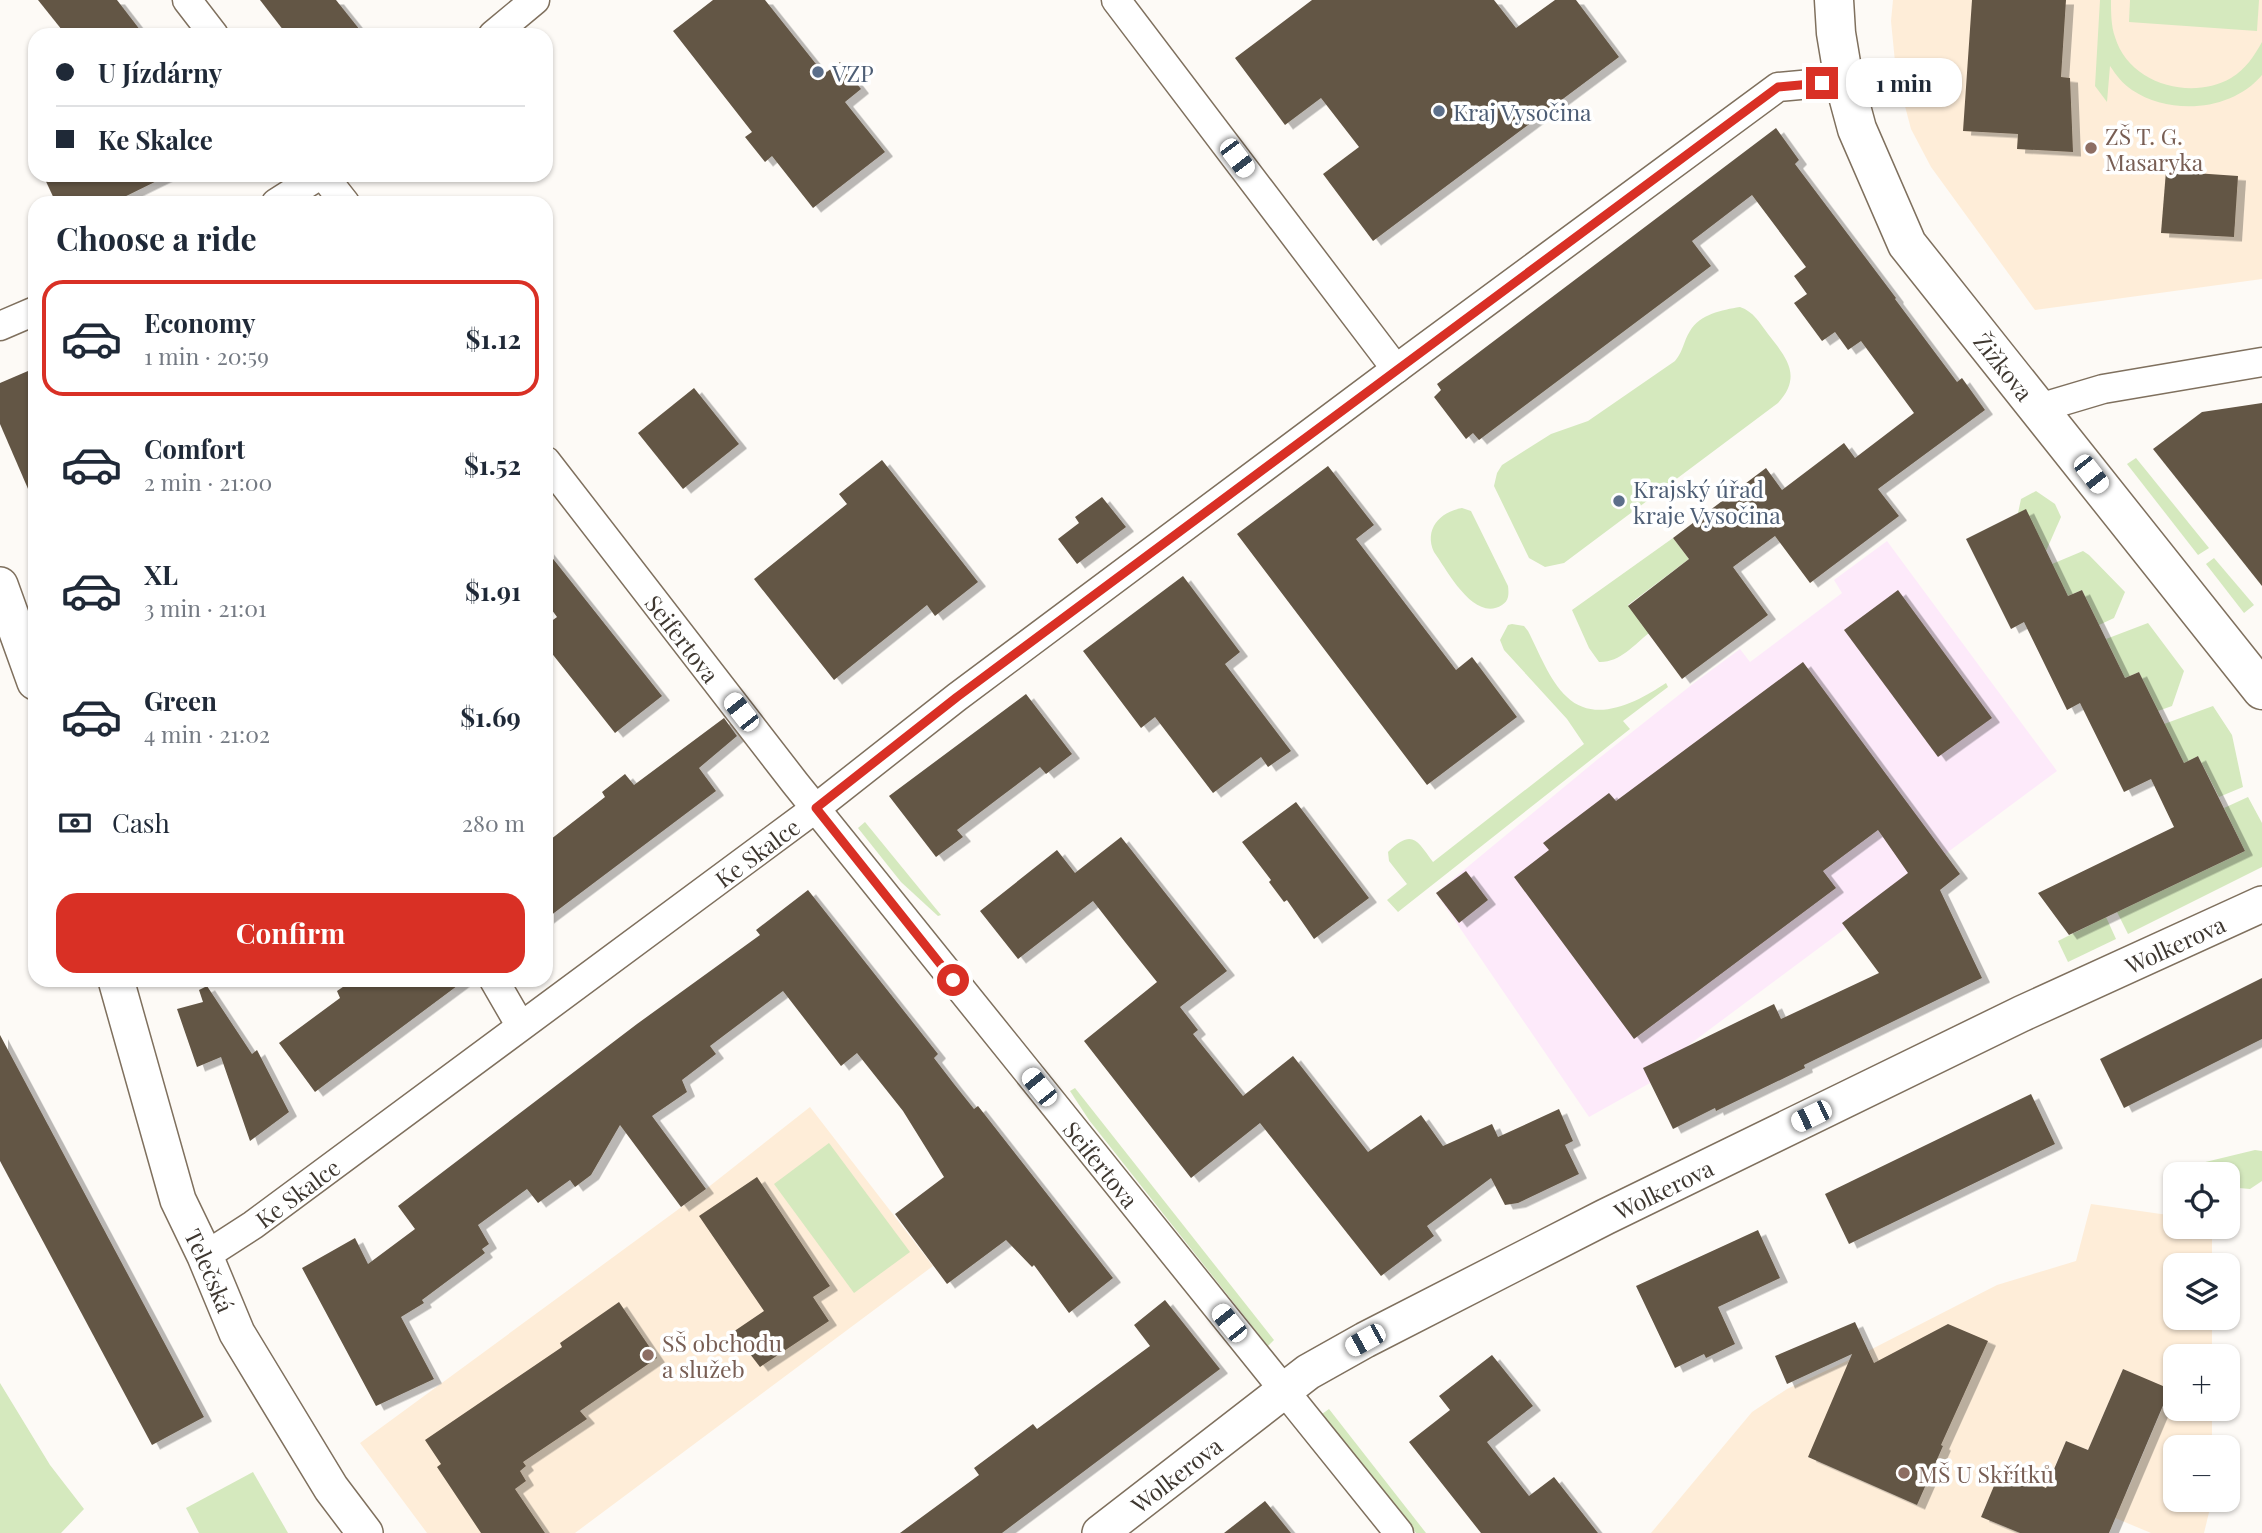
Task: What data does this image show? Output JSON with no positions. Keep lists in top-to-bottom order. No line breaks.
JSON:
{"streets":{"main road":["Žižkova"],"street":["Seifertova","Ke Skalce","Wolkerova","Telečská"]},"crossings":[["Žižkova","Ke Skalce"],["Seifertova","Ke Skalce"],["Seifertova","Wolkerova"],["Ke Skalce","Telečská"]],"places":["VZP","Kraj Vysočina","ZŠ T. G. Masaryka","Krajský úřad kraje Vysočina","SŠ obchodu a služeb","MŠ U Skřítků"],"page":{"banner":["U Jízdárny","Ke Skalce"],"bubble":"1 min","heading":"Choose a ride","list":[{"name":"Economy","note":"1 min · 20:59","value":"$1.12"},{"name":"Comfort","note":"2 min · 21:00","value":"$1.52"},{"name":"XL","note":"3 min · 21:01","value":"$1.91"},{"name":"Green","note":"4 min · 21:02","value":"$1.69"}],"pay":["Cash","280 m"],"buttons":"Confirm","map_buttons":["+","−"]}}
